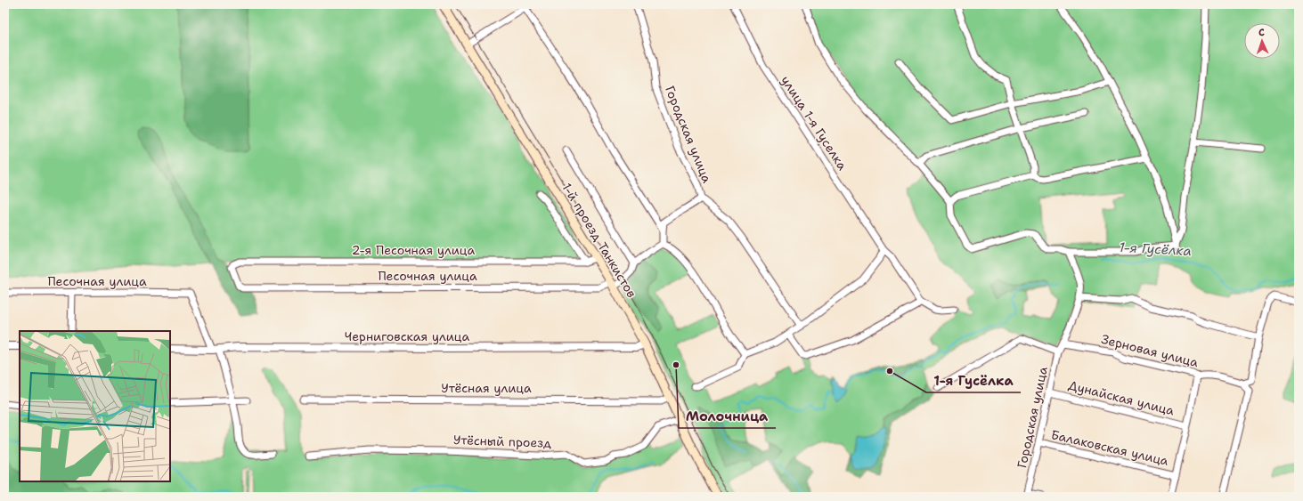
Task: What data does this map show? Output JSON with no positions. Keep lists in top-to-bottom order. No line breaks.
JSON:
{"streets":{"main road":["1-й проезд Танкистов"],"street":["улица 1-я Гуселка","Городская улица","2-я Песочная улица","Песочная улица","Черниговская улица","Зерновая улица","Утёсная улица","Дунайская улица","Утёсный проезд","Балаковская улица"]},"crossings":[["Городская улица","Зерновая улица"],["Городская улица","Дунайская улица"],["Городская улица","Балаковская улица"],["1-й проезд Танкистов","2-я Песочная улица"],["1-й проезд Танкистов","Песочная улица"],["1-й проезд Танкистов","Черниговская улица"],["1-й проезд Танкистов","Утёсная улица"],["1-й проезд Танкистов","Утёсный проезд"],["2-я Песочная улица","Песочная улица"],["Песочная улица","Черниговская улица"]],"water":["1-я Гусёлка"],"places":["Молочница","1-я Гусёлка"],"north":"top"}
